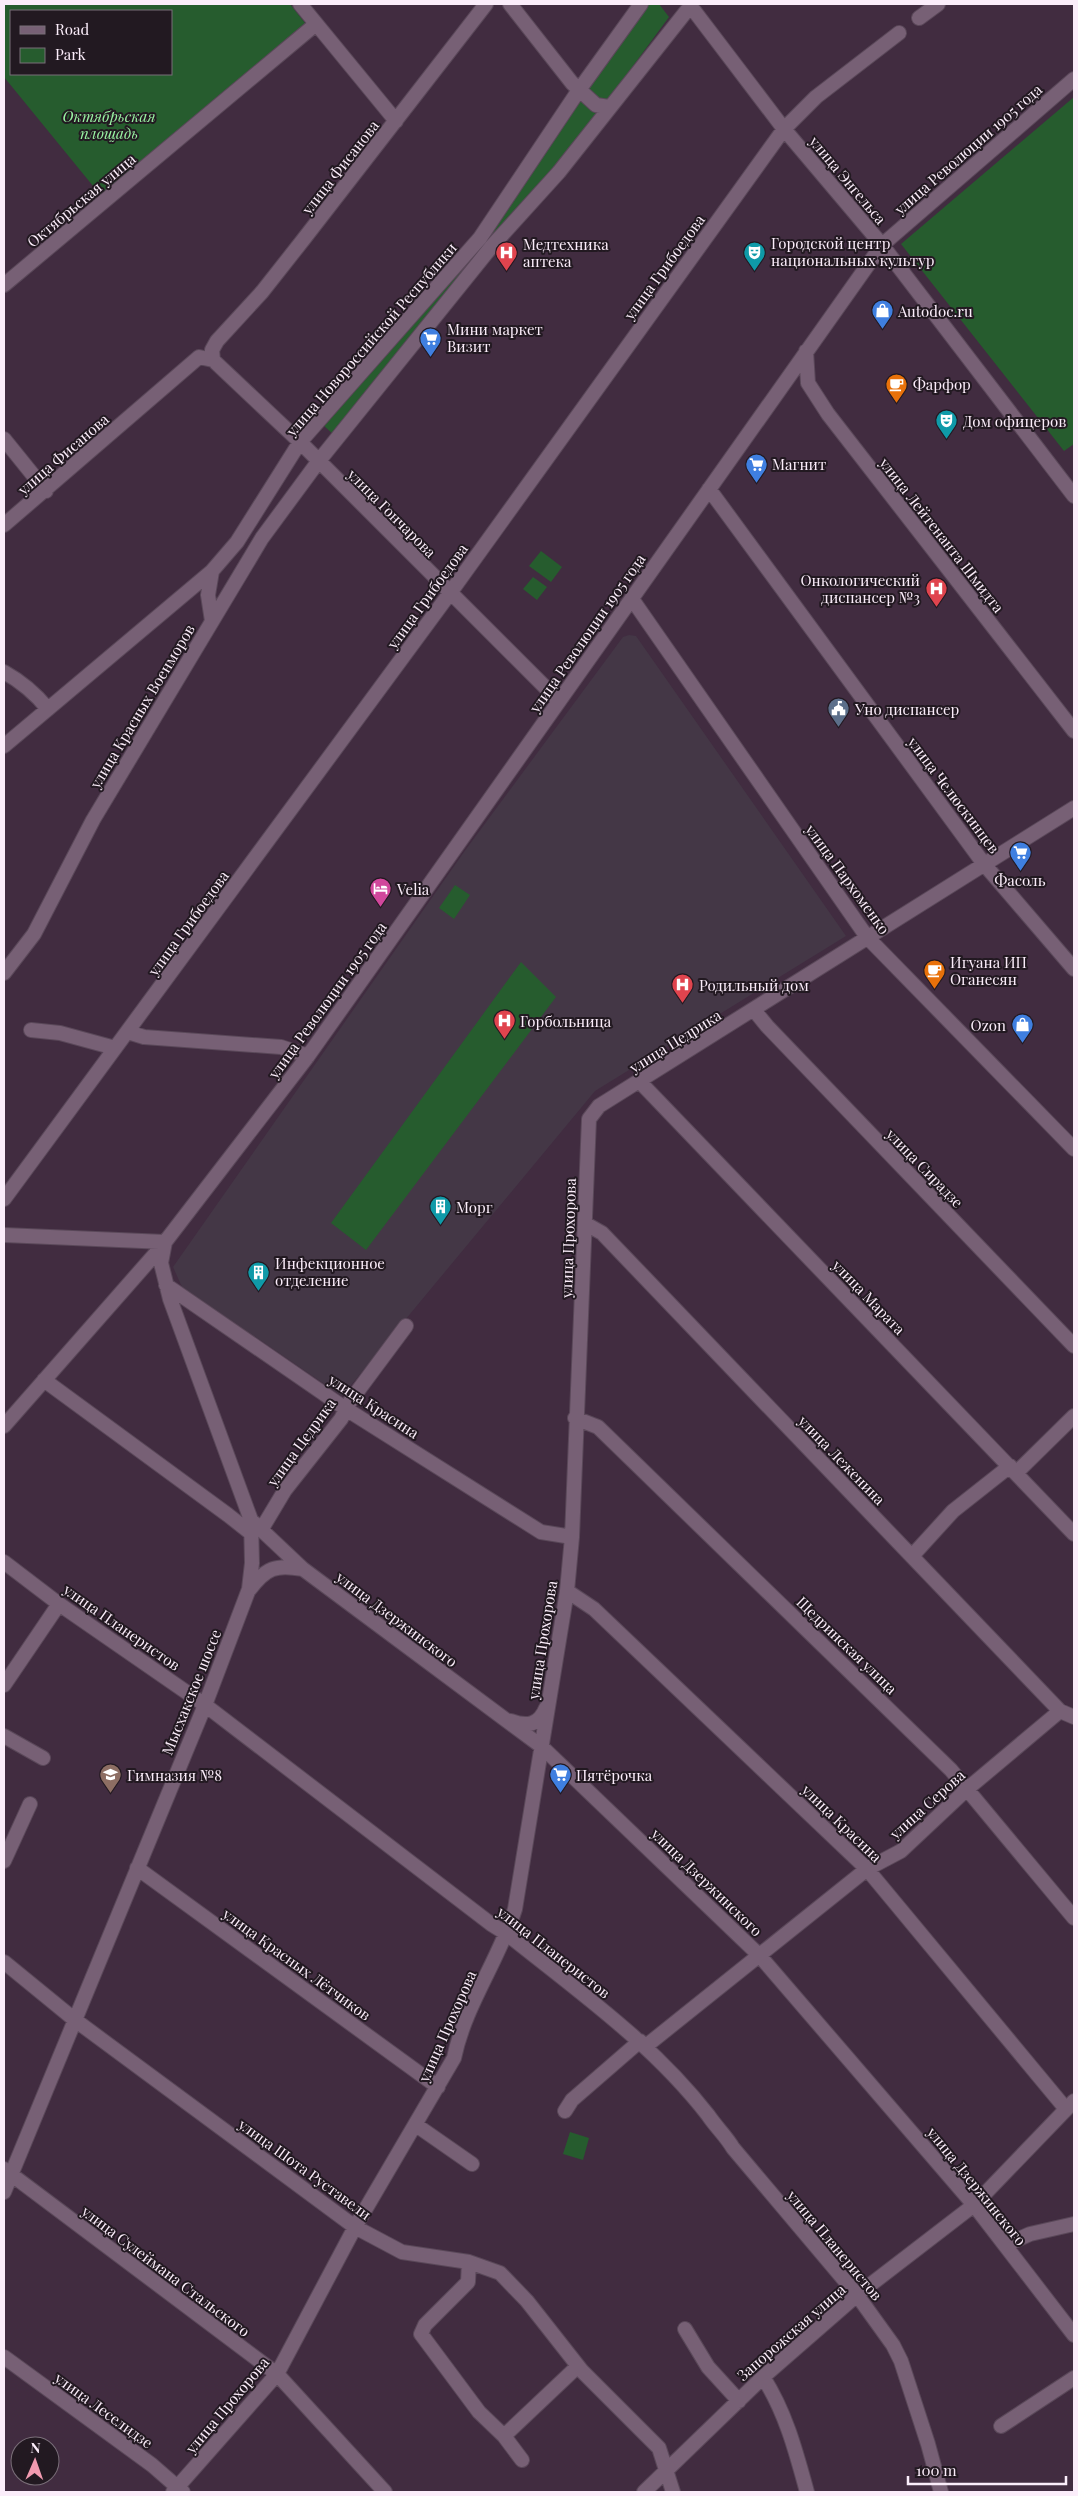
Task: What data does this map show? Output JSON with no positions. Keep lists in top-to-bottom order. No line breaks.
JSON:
{"streets":{"street":["улица Революции 1905 года","улица Фисанова","улица Энгельса","Октябрьская улица","улица Грибоедова","улица Новороссийской Республики","улица Гончарова","улица Лейтенанта Шмидта","улица Красных Военморов","улица Челюскинцев","улица Пархоменко","улица Цедрика","улица Сирадзе","улица Прохорова","улица Марата","улица Красина","улица Леженина","улица Дзержинского","улица Планеристов","Щедринская улица","Мысхакское шоссе","улица Серова","улица Красных Лётчиков","улица Шота Руставели","улица Сулеймана Стальского","Запорожская улица","улица Леселидзе"]},"crossings":[["улица Революции 1905 года","улица Энгельса"],["улица Революции 1905 года","улица Гончарова"],["улица Революции 1905 года","улица Лейтенанта Шмидта"],["улица Революции 1905 года","улица Челюскинцев"],["улица Революции 1905 года","улица Пархоменко"],["улица Революции 1905 года","улица Дзержинского"],["улица Революции 1905 года","Мысхакское шоссе"],["улица Энгельса","улица Грибоедова"],["улица Грибоедова","улица Гончарова"],["улица Новороссийской Республики","улица Гончарова"],["улица Гончарова","улица Красных Военморов"],["улица Челюскинцев","улица Цедрика"],["улица Пархоменко","улица Цедрика"],["улица Цедрика","улица Сирадзе"],["улица Цедрика","улица Прохорова"],["улица Цедрика","улица Марата"],["улица Цедрика","улица Красина"],["улица Цедрика","улица Дзержинского"],["улица Цедрика","Мысхакское шоссе"],["улица Прохорова","улица Красина"],["улица Прохорова","улица Леженина"],["улица Прохорова","улица Дзержинского"],["улица Прохорова","улица Планеристов"],["улица Прохорова","Щедринская улица"],["улица Прохорова","улица Красных Лётчиков"],["улица Прохорова","улица Шота Руставели"],["улица Прохорова","улица Сулеймана Стальского"],["улица Прохорова","улица Леселидзе"],["улица Красина","Мысхакское шоссе"],["улица Красина","улица Серова"],["улица Красина","Запорожская улица"],["улица Леженина","улица Серова"],["улица Дзержинского","Мысхакское шоссе"],["улица Дзержинского","улица Серова"],["улица Дзержинского","Запорожская улица"],["улица Планеристов","Мысхакское шоссе"],["улица Планеристов","улица Серова"],["улица Планеристов","Запорожская улица"],["Щедринская улица","улица Серова"],["Мысхакское шоссе","улица Красных Лётчиков"],["Мысхакское шоссе","улица Шота Руставели"],["Мысхакское шоссе","улица Сулеймана Стальского"],["улица Шота Руставели","Запорожская улица"]],"parks":["Октябрьская площадь"],"places":{"theatre":["Городской центр национальных культур","Дом офицеров"],"hospital":["Медтехника аптека","Онкологический диспансер №3","Родильный дом","Горбольница"],"shop":["Autodoc.ru","Ozon"],"supermarket":["Мини маркет Визит","Магнит","Фасоль","Пятёрочка"],"cafe":["Фарфор","Игуана ИП Оганесян"],"public building":["Уно диспансер"],"hotel":["Velia"],"building":["Морг","Инфекционное отделение"],"school or university":["Гимназия №8"]},"legend":["Road","Park"],"scale_bar":"100 m","north":"top"}
